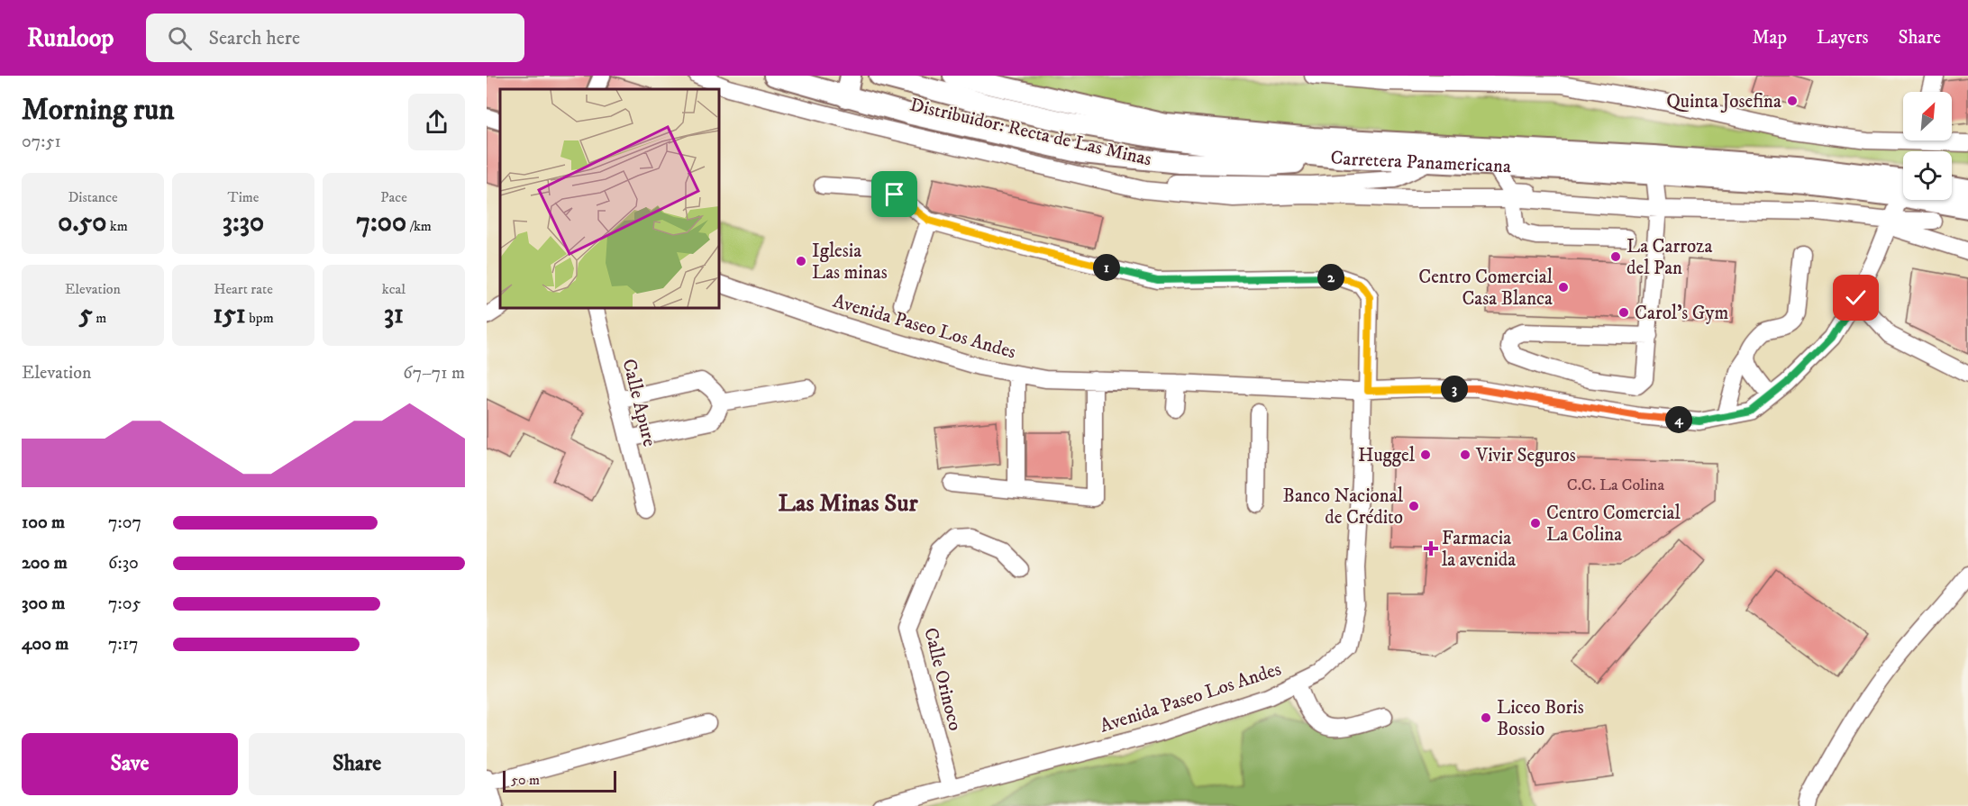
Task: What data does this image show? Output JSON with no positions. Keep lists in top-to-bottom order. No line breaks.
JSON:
{"streets":{"main road":["Carretera Panamericana"],"street":["Distribuidor: Recta de Las Minas","Avenida Paseo Los Andes","Calle Apure","Calle Orinoco"]},"crossings":[["Distribuidor: Recta de Las Minas","Carretera Panamericana"],["Avenida Paseo Los Andes","Calle Orinoco"]],"districts":["Las Minas Sur"],"places":{"other":["Quinta Josefina","La Carroza del Pan","Iglesia Las minas","Centro Comercial Casa Blanca","Carol's Gym","Huggel","Vivir Seguros","Banco Nacional de Crédito","Centro Comercial La Colina","Liceo Boris Bossio"],"health":["Farmacia la avenida"]},"house_numbers":["C.C. La Colina"],"scale_bar":"50 m","north":"top right","page":{"header":"Runloop","search":"Search here","nav":["Map","Layers","Share"],"heading":["Morning run","07:51"],"stats":[["Distance","0.50 km"],["Time","3:30"],["Pace","7:00 /km"],["Elevation","5 m"],["Heart rate","151 bpm"],["kcal","31"]],"pins":["1","2","3","4"],"chart":["Elevation","67–71 m"],"list":[{"name":"100 m","note":"7:07"},{"name":"200 m","note":"6:30"},{"name":"300 m","note":"7:05"},{"name":"400 m","note":"7:17"}],"buttons":["Save","Share"],"scale":"50 m"}}
